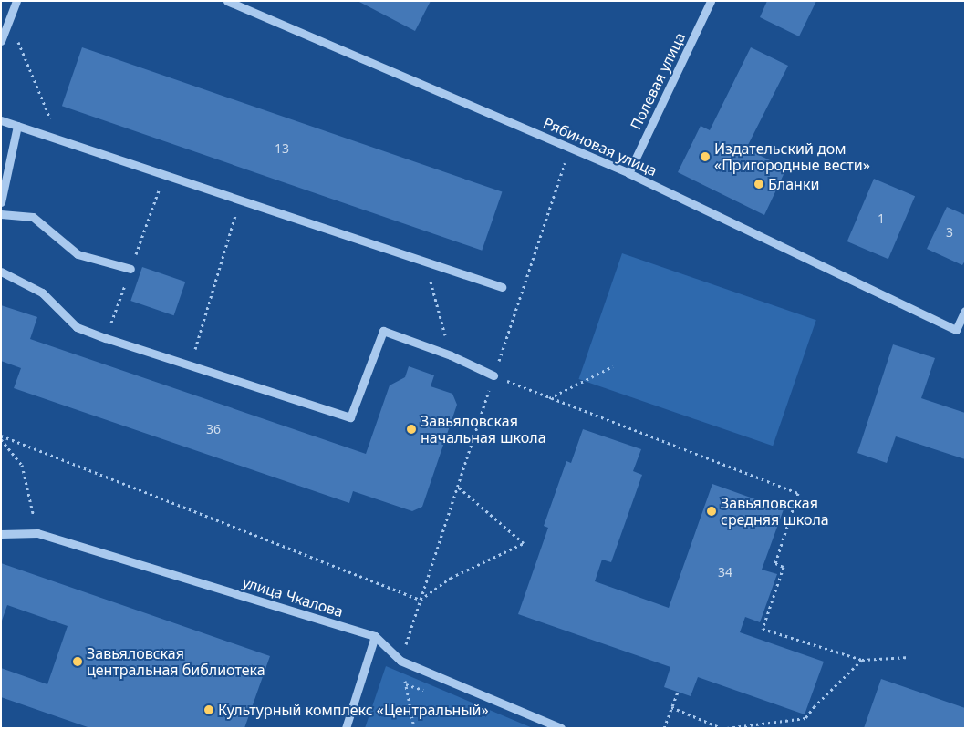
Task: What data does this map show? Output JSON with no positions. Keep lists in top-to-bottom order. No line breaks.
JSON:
{"streets":{"street":["Полевая улица","Рябиновая улица","улица Чкалова"]},"crossings":[["Полевая улица","Рябиновая улица"]],"places":["Издательский дом «Пригородные вести»","Бланки","Завьяловская начальная школа","Завьяловская средняя школа","Завьяловская центральная библиотека","Культурный комплекс «Центральный»"],"house_numbers":["13","1","3","36","34"]}
